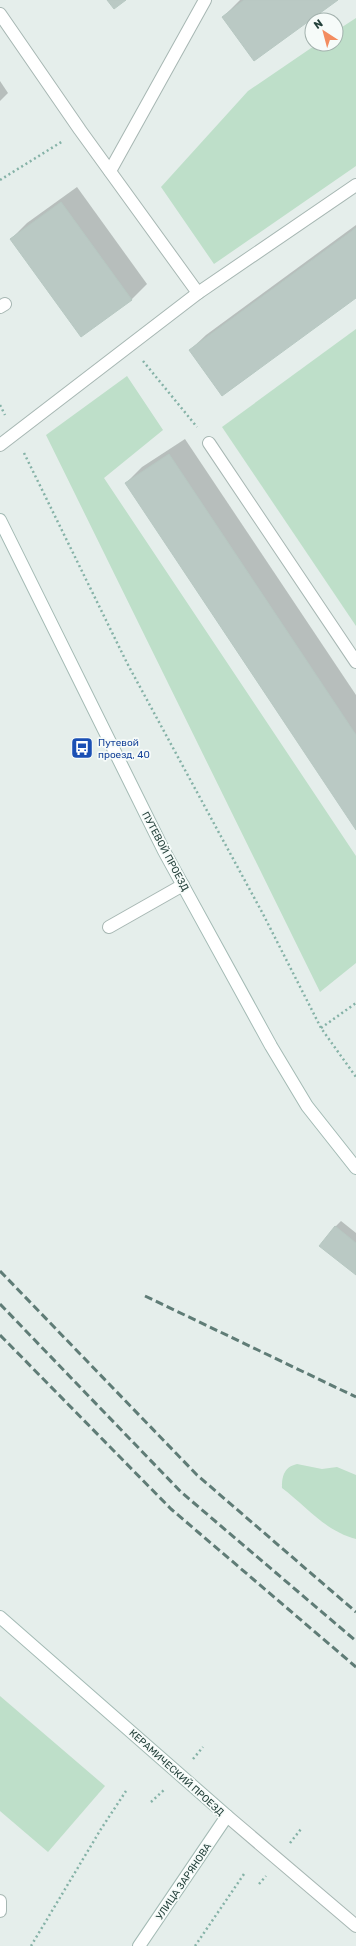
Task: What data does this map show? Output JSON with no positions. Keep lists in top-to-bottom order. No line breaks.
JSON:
{"streets":{"street":["ПУТЕВОЙ ПРОЕЗД","КЕРАМИЧЕСКИЙ ПРОЕЗД","УЛИЦА ЗАРЯНОВА"]},"crossings":[["КЕРАМИЧЕСКИЙ ПРОЕЗД","УЛИЦА ЗАРЯНОВА"]],"places":{"bus stop":["Путевой проезд, 40"]},"north":"top left"}
